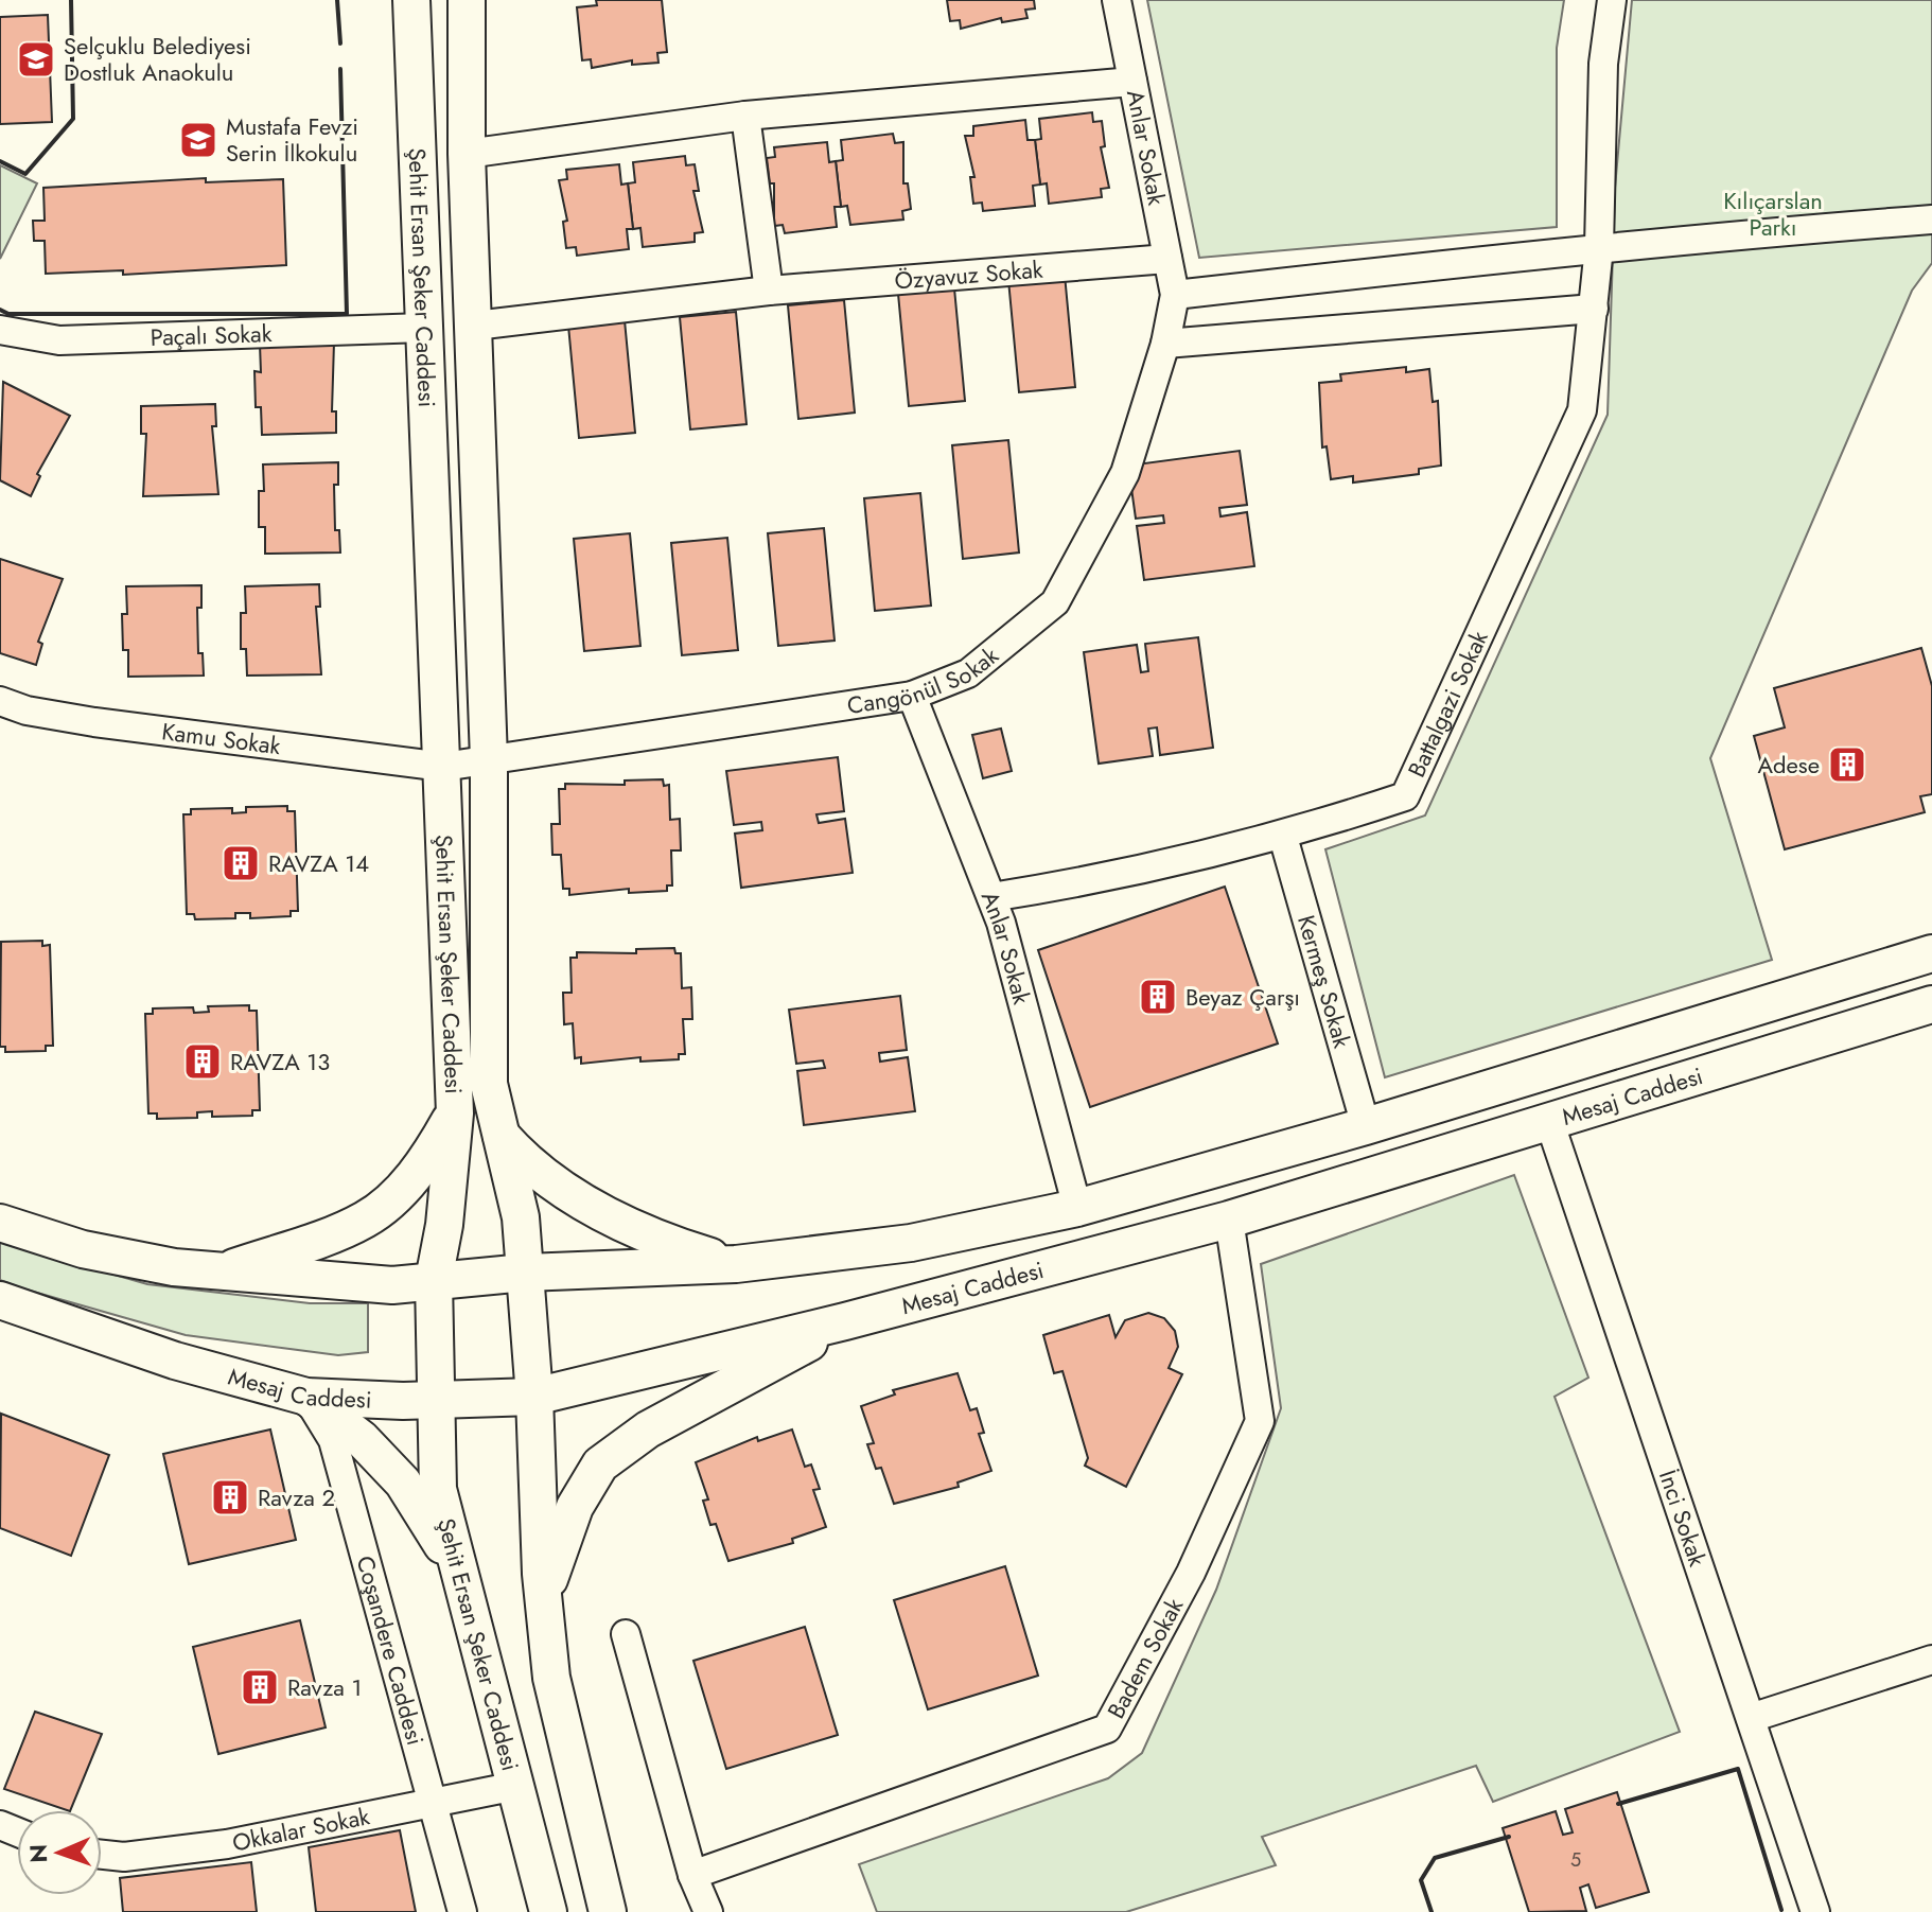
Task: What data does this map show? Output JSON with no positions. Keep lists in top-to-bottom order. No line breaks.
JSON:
{"streets":{"street":["Anlar Sokak","Özyavuz Sokak","Şehit Ersan Şeker Caddesi","Paçalı Sokak","Cangönül Sokak","Battalgazi Sokak","Kamu Sokak","Kermeş Sokak","Mesaj Caddesi","İnci Sokak","Coşandere Caddesi","Badem Sokak","Okkalar Sokak"]},"crossings":[["Anlar Sokak","Özyavuz Sokak"],["Anlar Sokak","Cangönül Sokak"],["Anlar Sokak","Battalgazi Sokak"],["Özyavuz Sokak","Şehit Ersan Şeker Caddesi"],["Şehit Ersan Şeker Caddesi","Paçalı Sokak"],["Şehit Ersan Şeker Caddesi","Cangönül Sokak"],["Şehit Ersan Şeker Caddesi","Kamu Sokak"],["Şehit Ersan Şeker Caddesi","Mesaj Caddesi"],["Şehit Ersan Şeker Caddesi","Okkalar Sokak"],["Cangönül Sokak","Kamu Sokak"],["Battalgazi Sokak","Kermeş Sokak"],["Mesaj Caddesi","İnci Sokak"],["Mesaj Caddesi","Coşandere Caddesi"],["Mesaj Caddesi","Badem Sokak"],["Coşandere Caddesi","Okkalar Sokak"]],"parks":["Kılıçarslan Parkı"],"places":{"school or university":["Selçuklu Belediyesi Dostluk Anaokulu","Mustafa Fevzi Serin İlkokulu"],"building":["Adese","RAVZA 14","Beyaz Çarşı","RAVZA 13","Ravza 2","Ravza 1"]},"house_numbers":["5"],"north":"left"}
